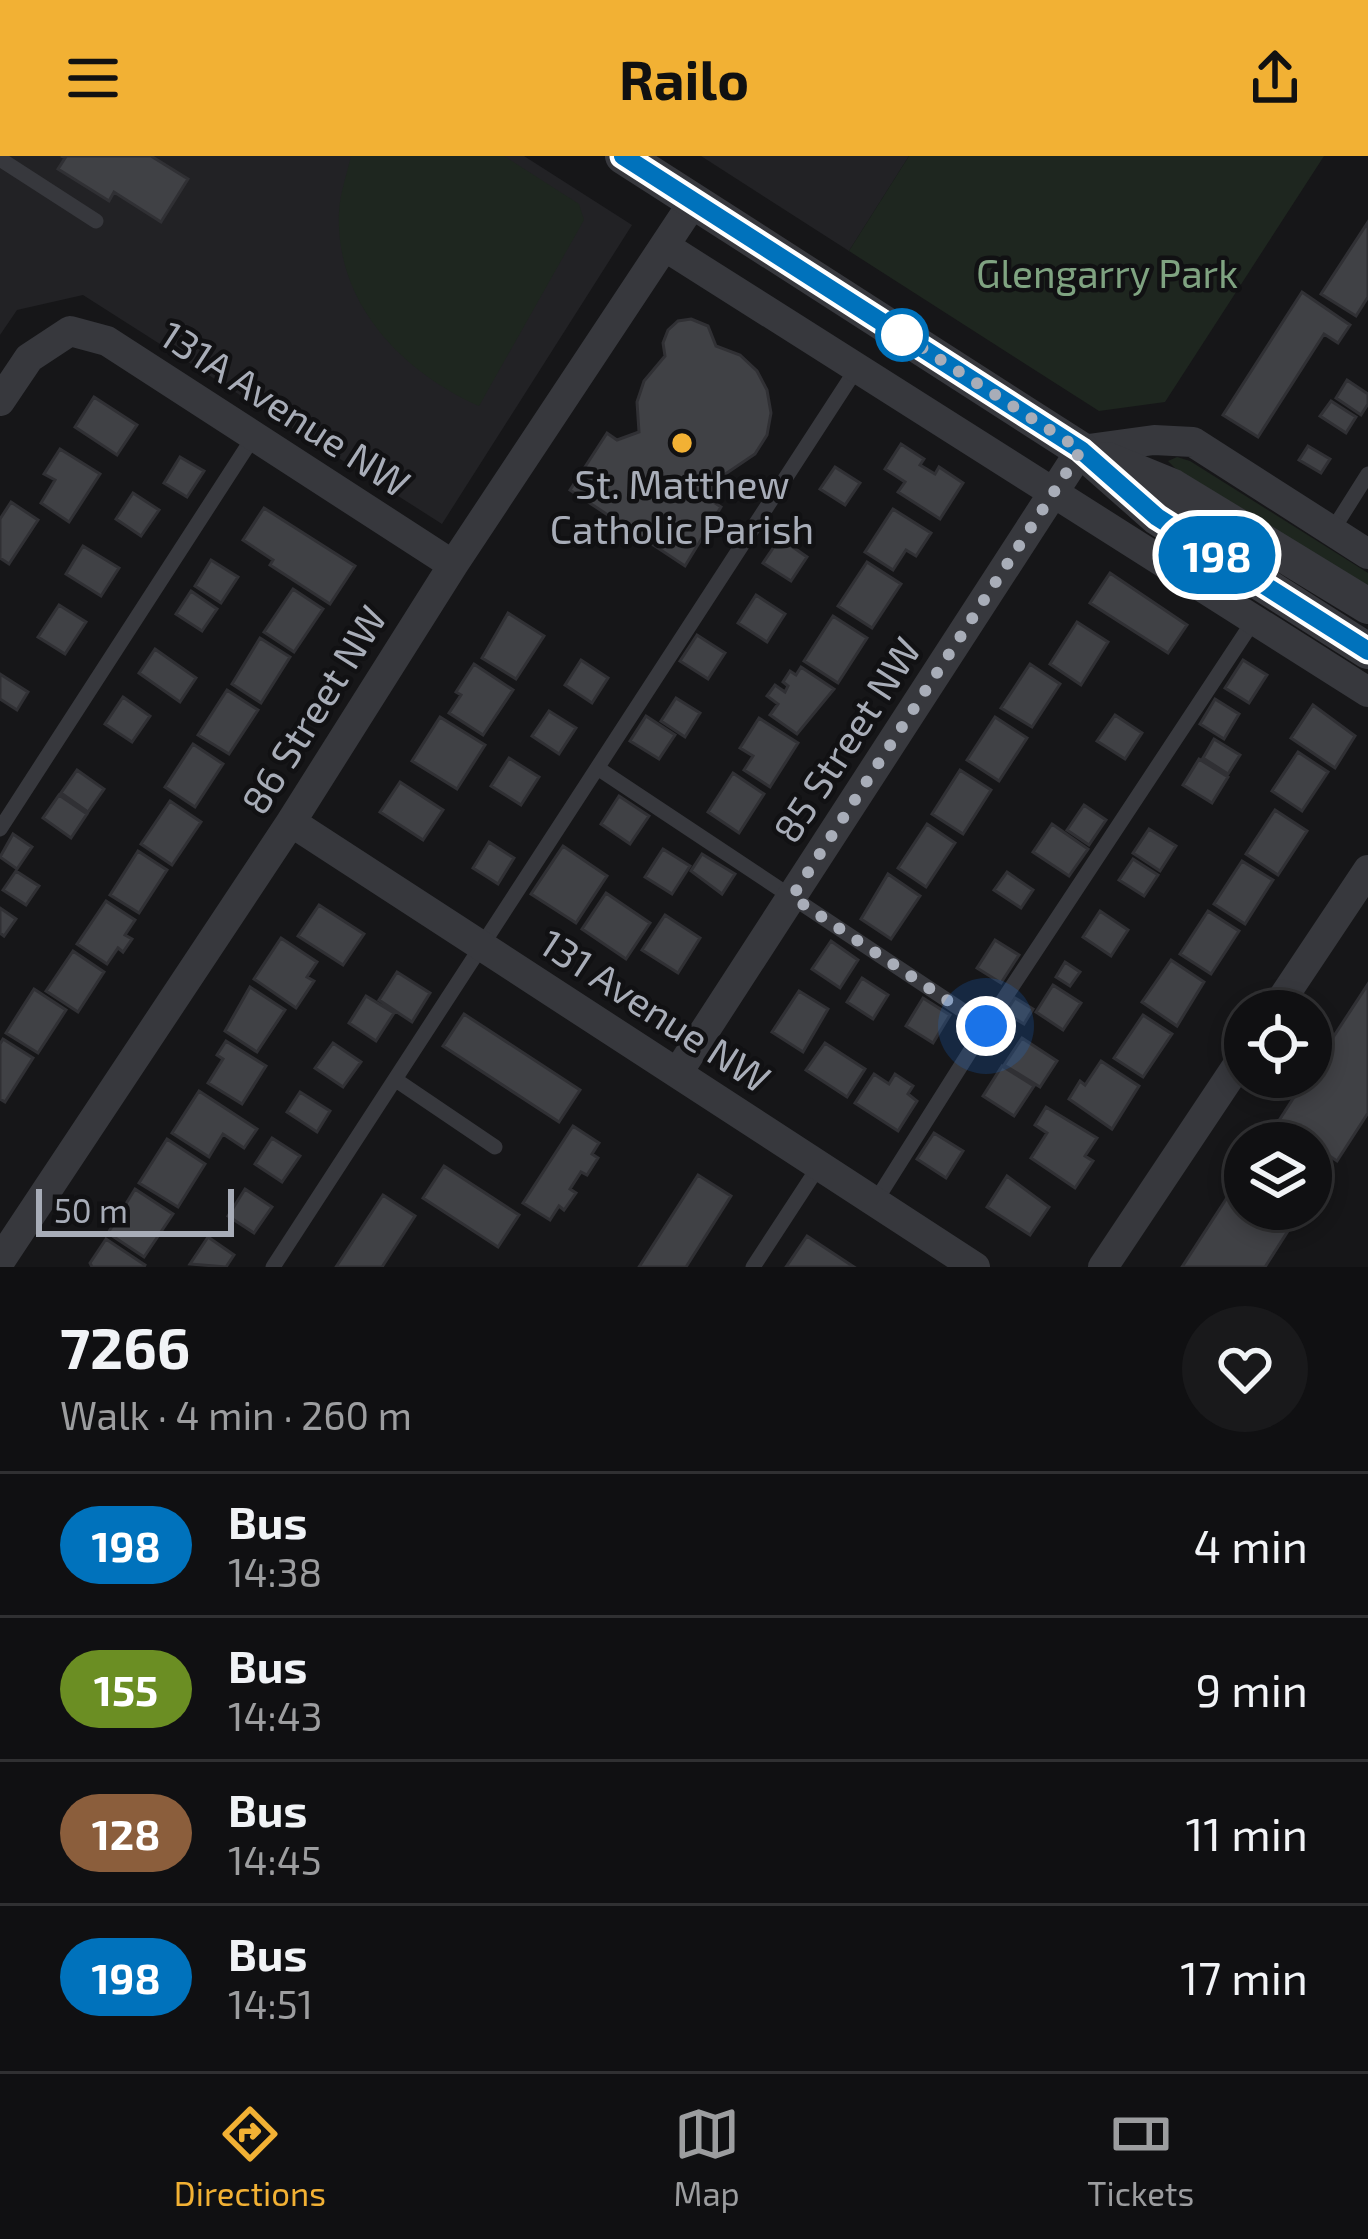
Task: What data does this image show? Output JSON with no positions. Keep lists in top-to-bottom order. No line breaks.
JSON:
{"streets":{"street":["131A Avenue NW","86 Street NW","85 Street NW","131 Avenue NW"]},"crossings":[["131A Avenue NW","86 Street NW"],["86 Street NW","131 Avenue NW"],["85 Street NW","131 Avenue NW"]],"parks":["Glengarry Park"],"places":["St. Matthew Catholic Parish"],"lines":["bus line 198"],"scale_bar":"50 m","page":{"header":"Railo","on_map":"198","scale":"50 m","heading":["7266","Walk · 4 min · 260 m"],"list":[{"mark":"198","name":"Bus","note":"14:38","value":"4 min"},{"mark":"155","name":"Bus","note":"14:43","value":"9 min"},{"mark":"128","name":"Bus","note":"14:45","value":"11 min"},{"mark":"198","name":"Bus","note":"14:51","value":"17 min"}],"tabs":["Directions","Map","Tickets"]}}
